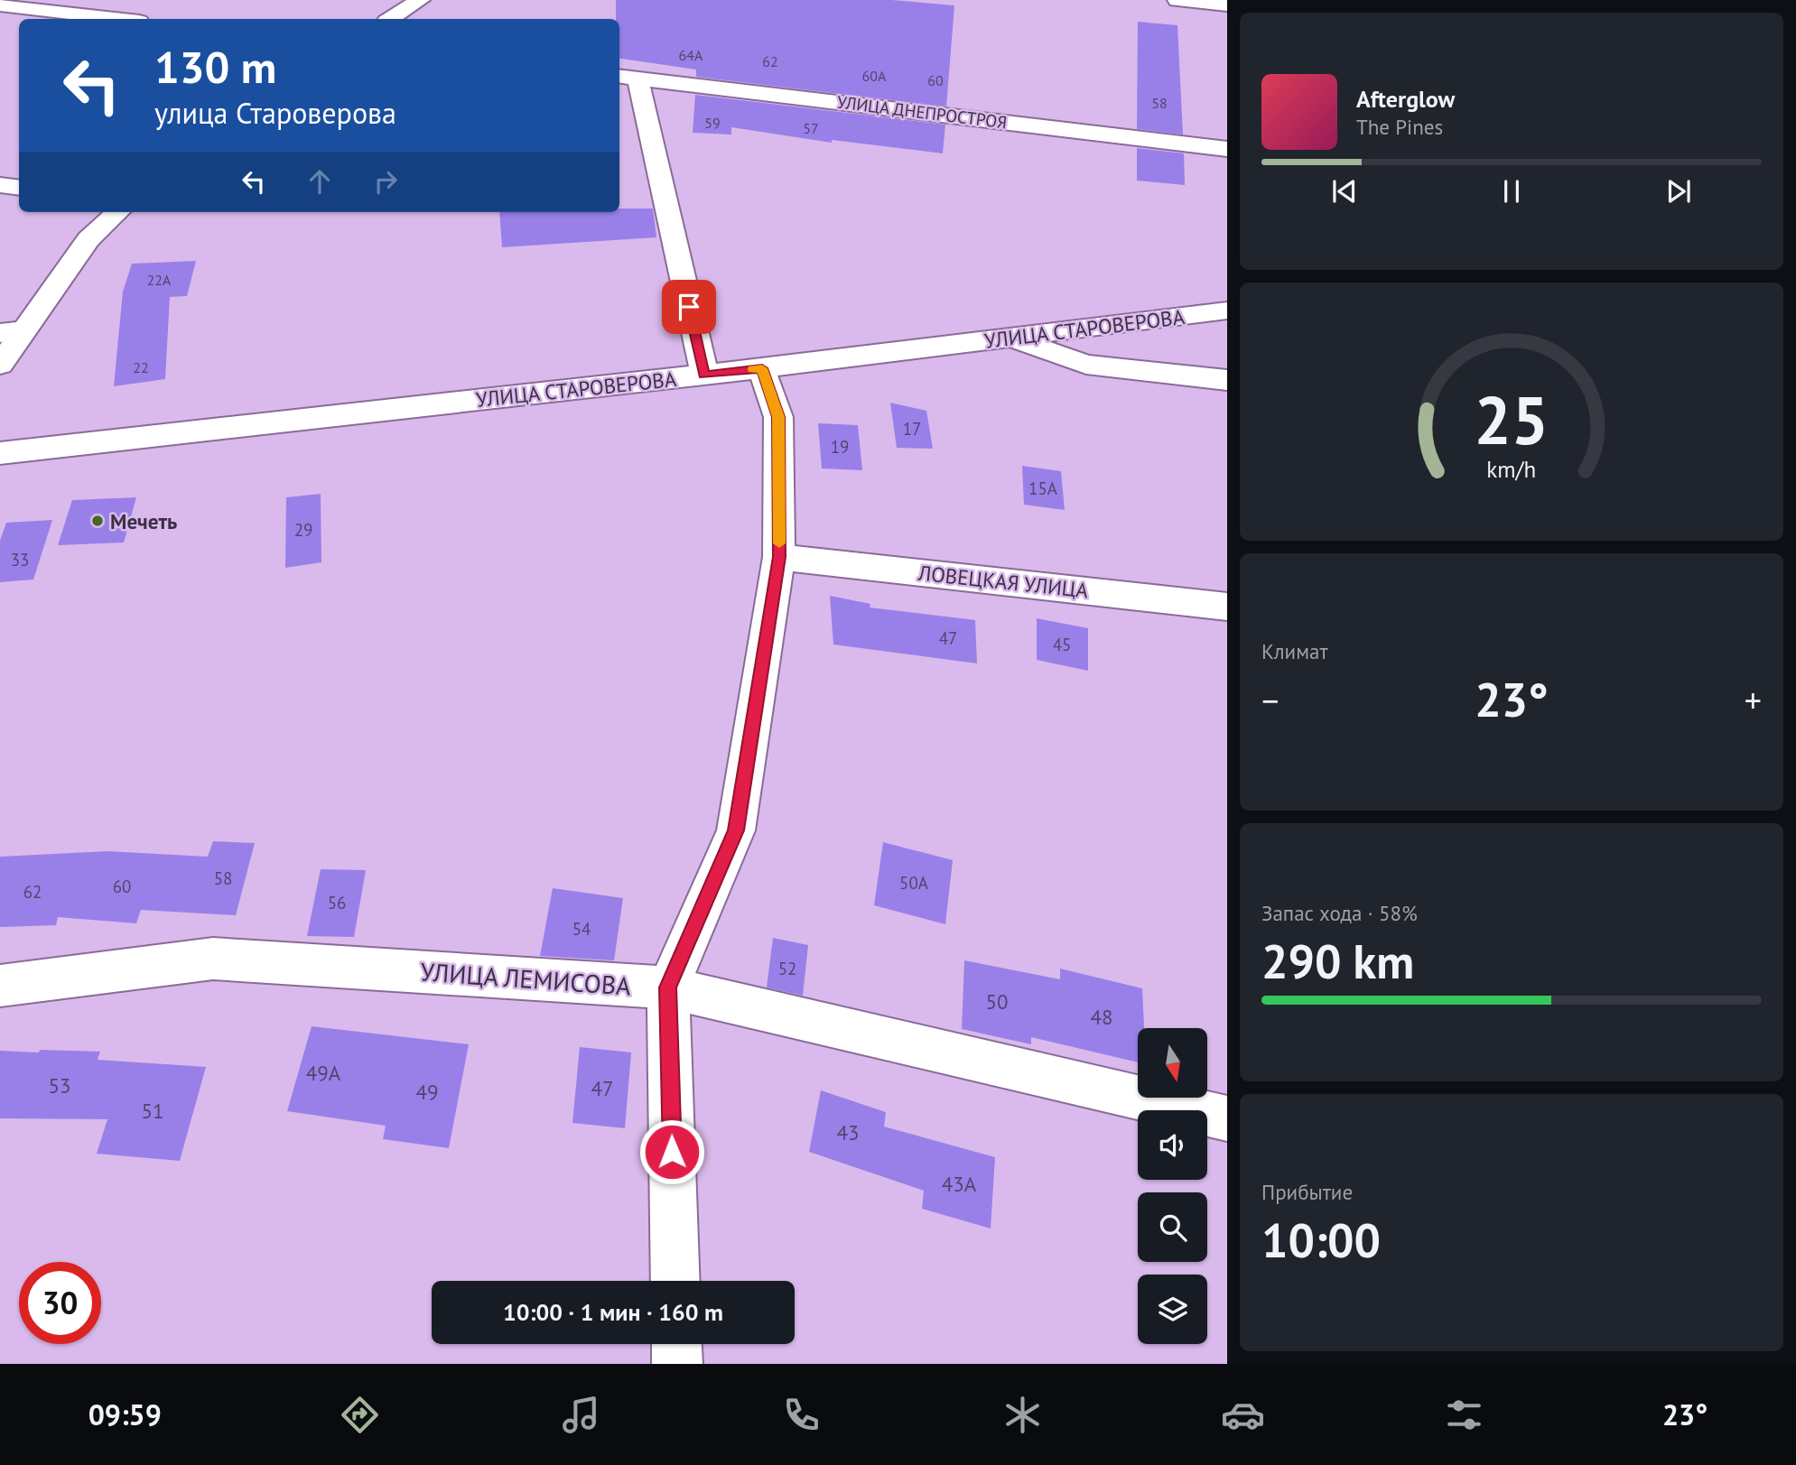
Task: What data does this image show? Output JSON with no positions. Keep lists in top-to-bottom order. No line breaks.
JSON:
{"streets":{"street":["УЛИЦА ДНЕПРОСТРОЯ","УЛИЦА СТАРОВЕРОВА","ЛОВЕЦКАЯ УЛИЦА","УЛИЦА ЛЕМИСОВА"]},"places":["Мечеть"],"house_numbers":["64А","62","60А","60","58","59","57","22А","22","17","19","15А","29","33","47","45","58","50А","60","62","56","54","52","50","48","49А","53","47","49","51","43","43А"],"north":"bottom","page":{"turn":["130 m","улица Староверова"],"song":["Afterglow","The Pines"],"tile":["Климат",["Запас хода · 58%","290 km"],["Прибытие","10:00"]],"heat":["−","23°","+"],"limit":"30","trip":"10:00 · 1 мин · 160 m","tabs":["09:59","23°"],"gauge":["25","km/h"]}}
